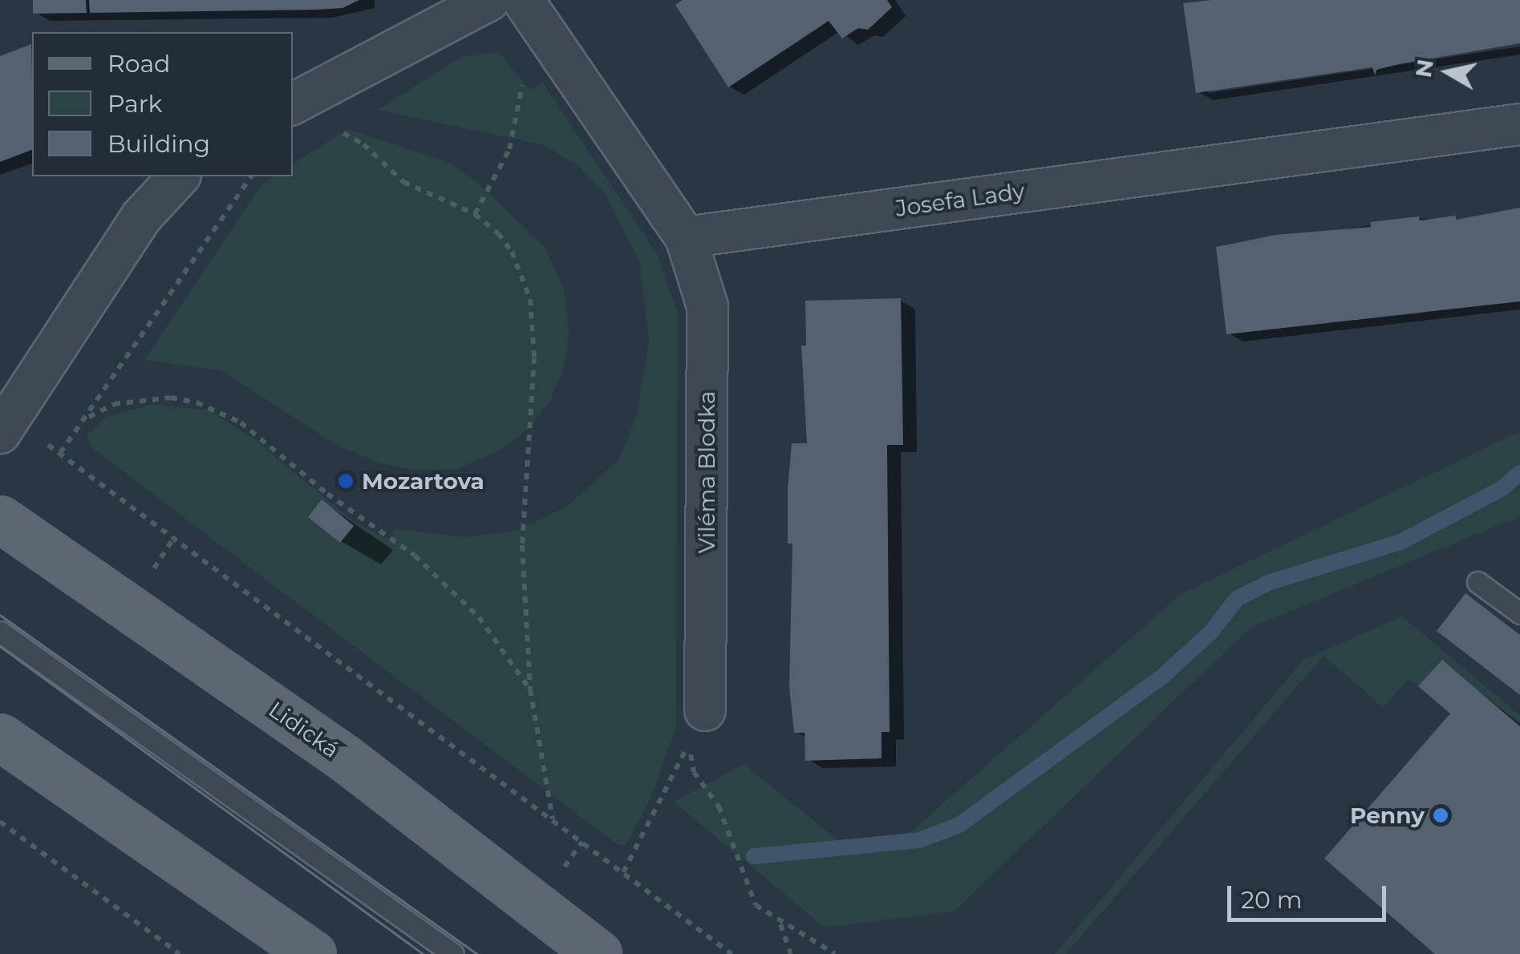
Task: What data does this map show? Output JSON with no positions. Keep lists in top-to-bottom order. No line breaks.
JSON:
{"streets":{"main road":["Lidická"],"street":["Josefa Lady","Viléma Blodka"]},"crossings":[["Josefa Lady","Viléma Blodka"]],"places":["Mozartova","Penny"],"legend":["Road","Park","Building"],"scale_bar":"20 m","north":"left"}
